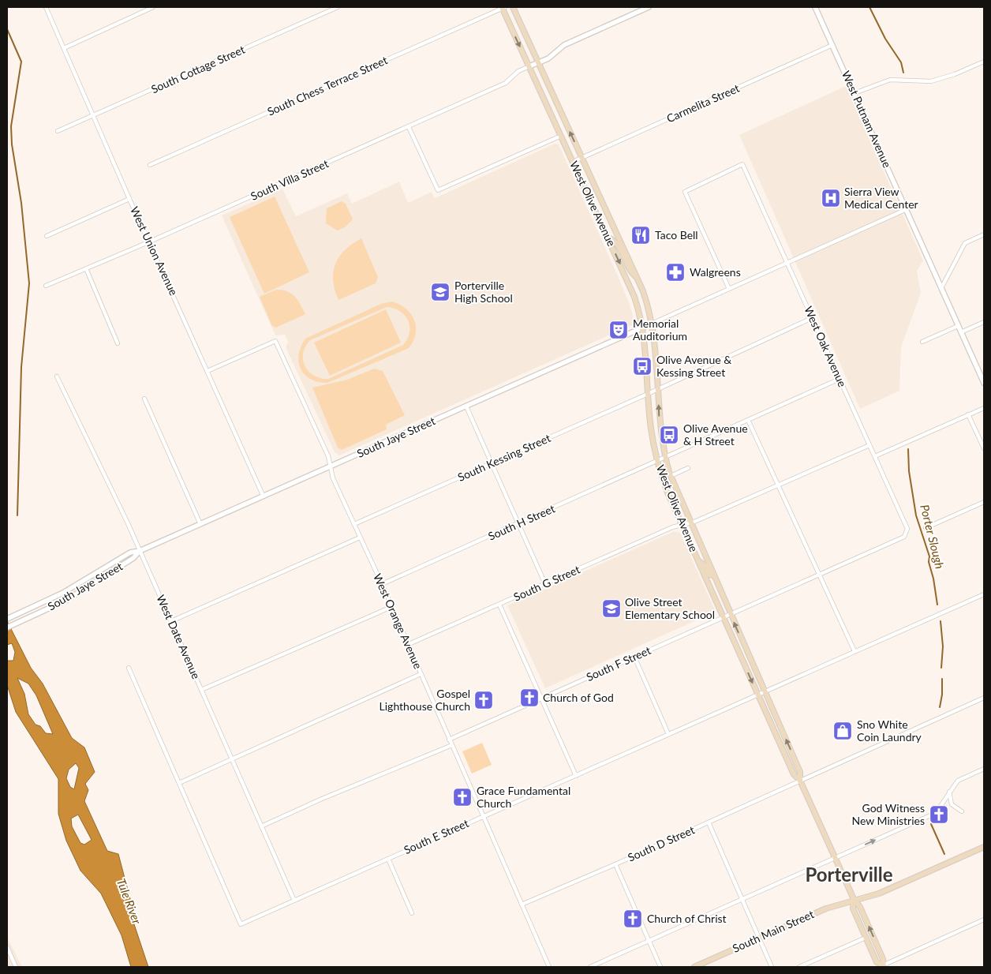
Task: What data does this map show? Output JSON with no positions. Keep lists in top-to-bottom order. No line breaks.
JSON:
{"streets":{"main road":["West Olive Avenue","South Main Street"],"street":["South Cottage Street","South Chess Terrace Street","Carmelita Street","West Putnam Avenue","South Villa Street","West Union Avenue","West Oak Avenue","South Jaye Street","South Kessing Street","South H Street","South G Street","West Orange Avenue","West Date Avenue","South F Street","South E Street","South D Street"]},"crossings":[["South Cottage Street","West Union Avenue"],["South Chess Terrace Street","West Olive Avenue"],["Carmelita Street","West Putnam Avenue"],["Carmelita Street","West Olive Avenue"],["South Villa Street","West Olive Avenue"],["South Villa Street","West Union Avenue"],["West Olive Avenue","South Jaye Street"],["West Olive Avenue","South Kessing Street"],["West Olive Avenue","South H Street"],["West Olive Avenue","South G Street"],["West Olive Avenue","South F Street"],["West Olive Avenue","South E Street"],["West Olive Avenue","South D Street"],["West Olive Avenue","South Main Street"],["West Union Avenue","South Jaye Street"],["West Union Avenue","West Orange Avenue"],["West Oak Avenue","South Kessing Street"],["West Oak Avenue","South H Street"],["West Oak Avenue","South G Street"],["West Oak Avenue","South F Street"],["South Jaye Street","West Orange Avenue"],["South Jaye Street","West Date Avenue"],["South Kessing Street","West Orange Avenue"],["South H Street","West Orange Avenue"],["South G Street","West Orange Avenue"],["West Orange Avenue","South F Street"],["West Orange Avenue","South E Street"],["West Orange Avenue","South D Street"],["West Date Avenue","South E Street"]],"districts":["Porterville"],"water":["Porter Slough","Tule River"],"places":{"hospital":["Sierra View Medical Center"],"restaurant":["Taco Bell"],"pharmacy":["Walgreens"],"school or university":["Porterville High School","Olive Street Elementary School"],"theatre":["Memorial Auditorium"],"bus stop":["Olive Avenue & Kessing Street","Olive Avenue & H Street"],"church":["Church of God","Gospel Lighthouse Church","Grace Fundamental Church","God Witness New Ministries","Church of Christ"],"shop":["Sno White Coin Laundry"]}}
